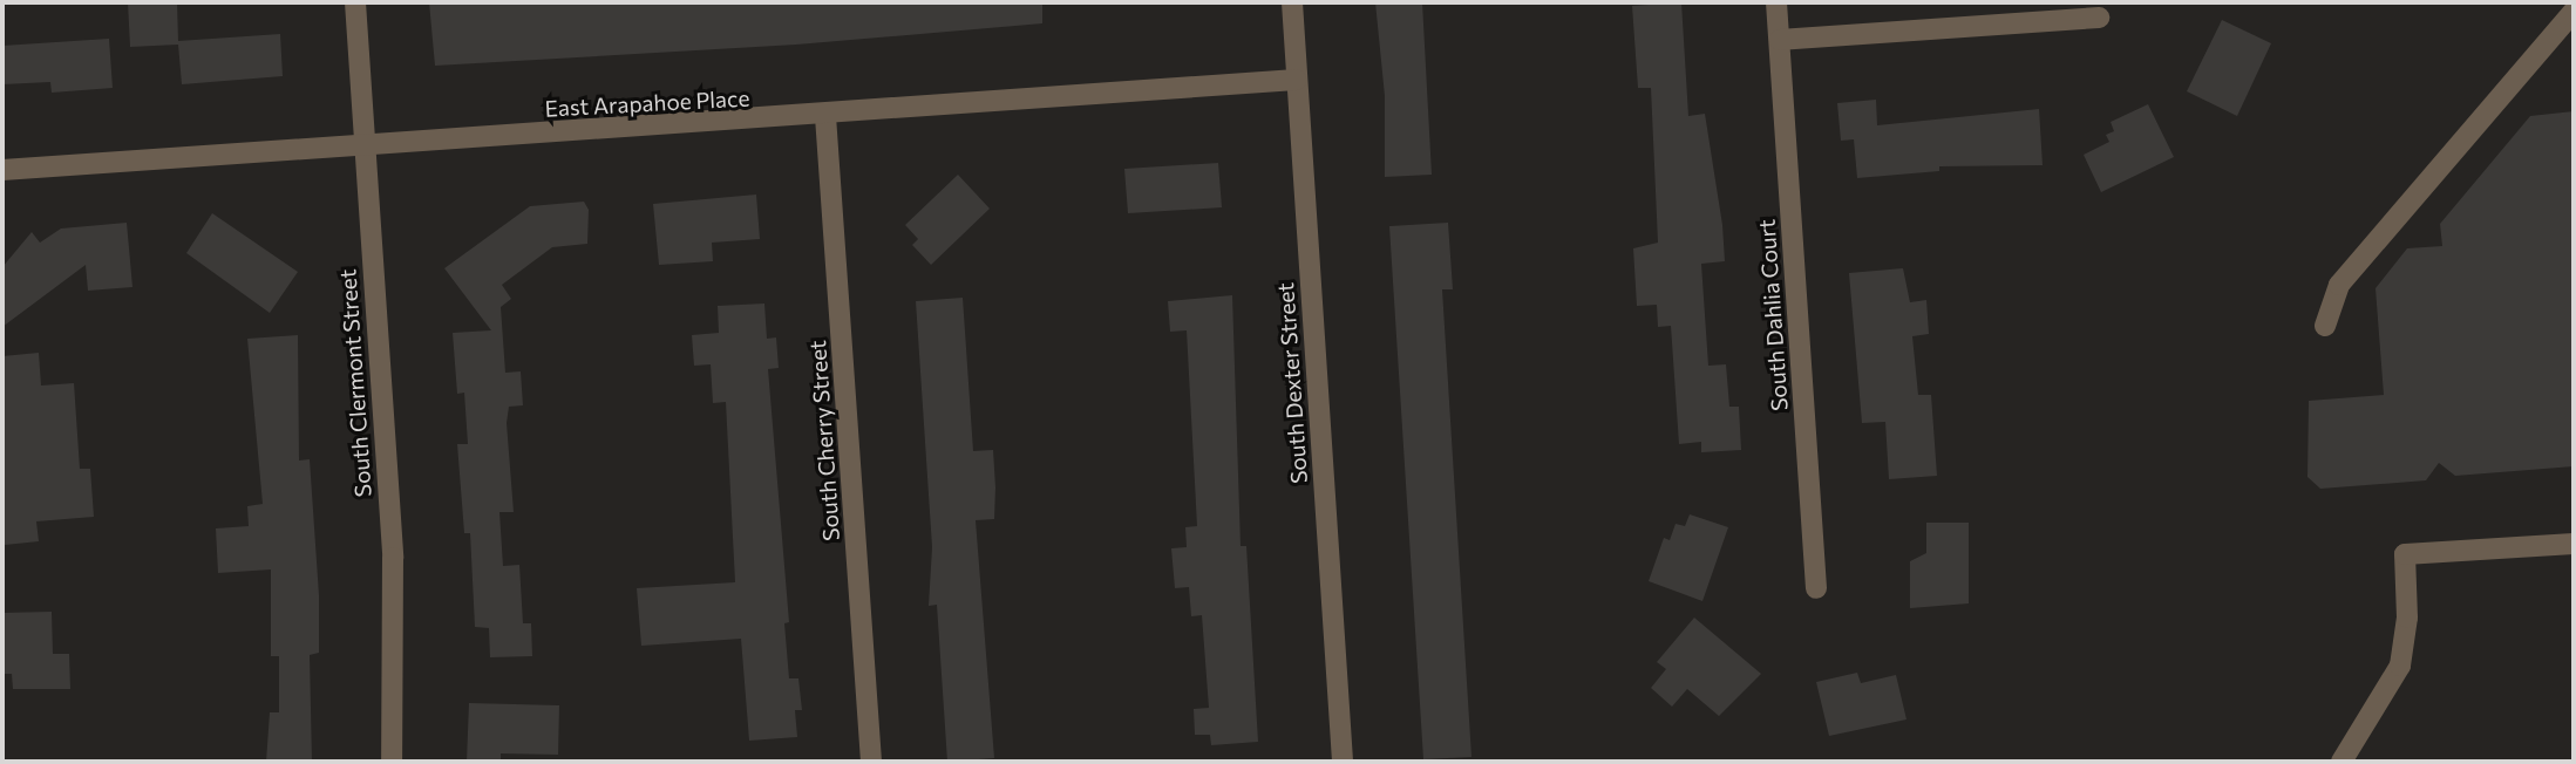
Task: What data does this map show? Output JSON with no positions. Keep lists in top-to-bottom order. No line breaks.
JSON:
{"streets":{"street":["East Arapahoe Place","South Dahlia Court","South Clermont Street","South Dexter Street","South Cherry Street"]},"crossings":[["East Arapahoe Place","South Clermont Street"],["East Arapahoe Place","South Dexter Street"],["East Arapahoe Place","South Cherry Street"]]}
